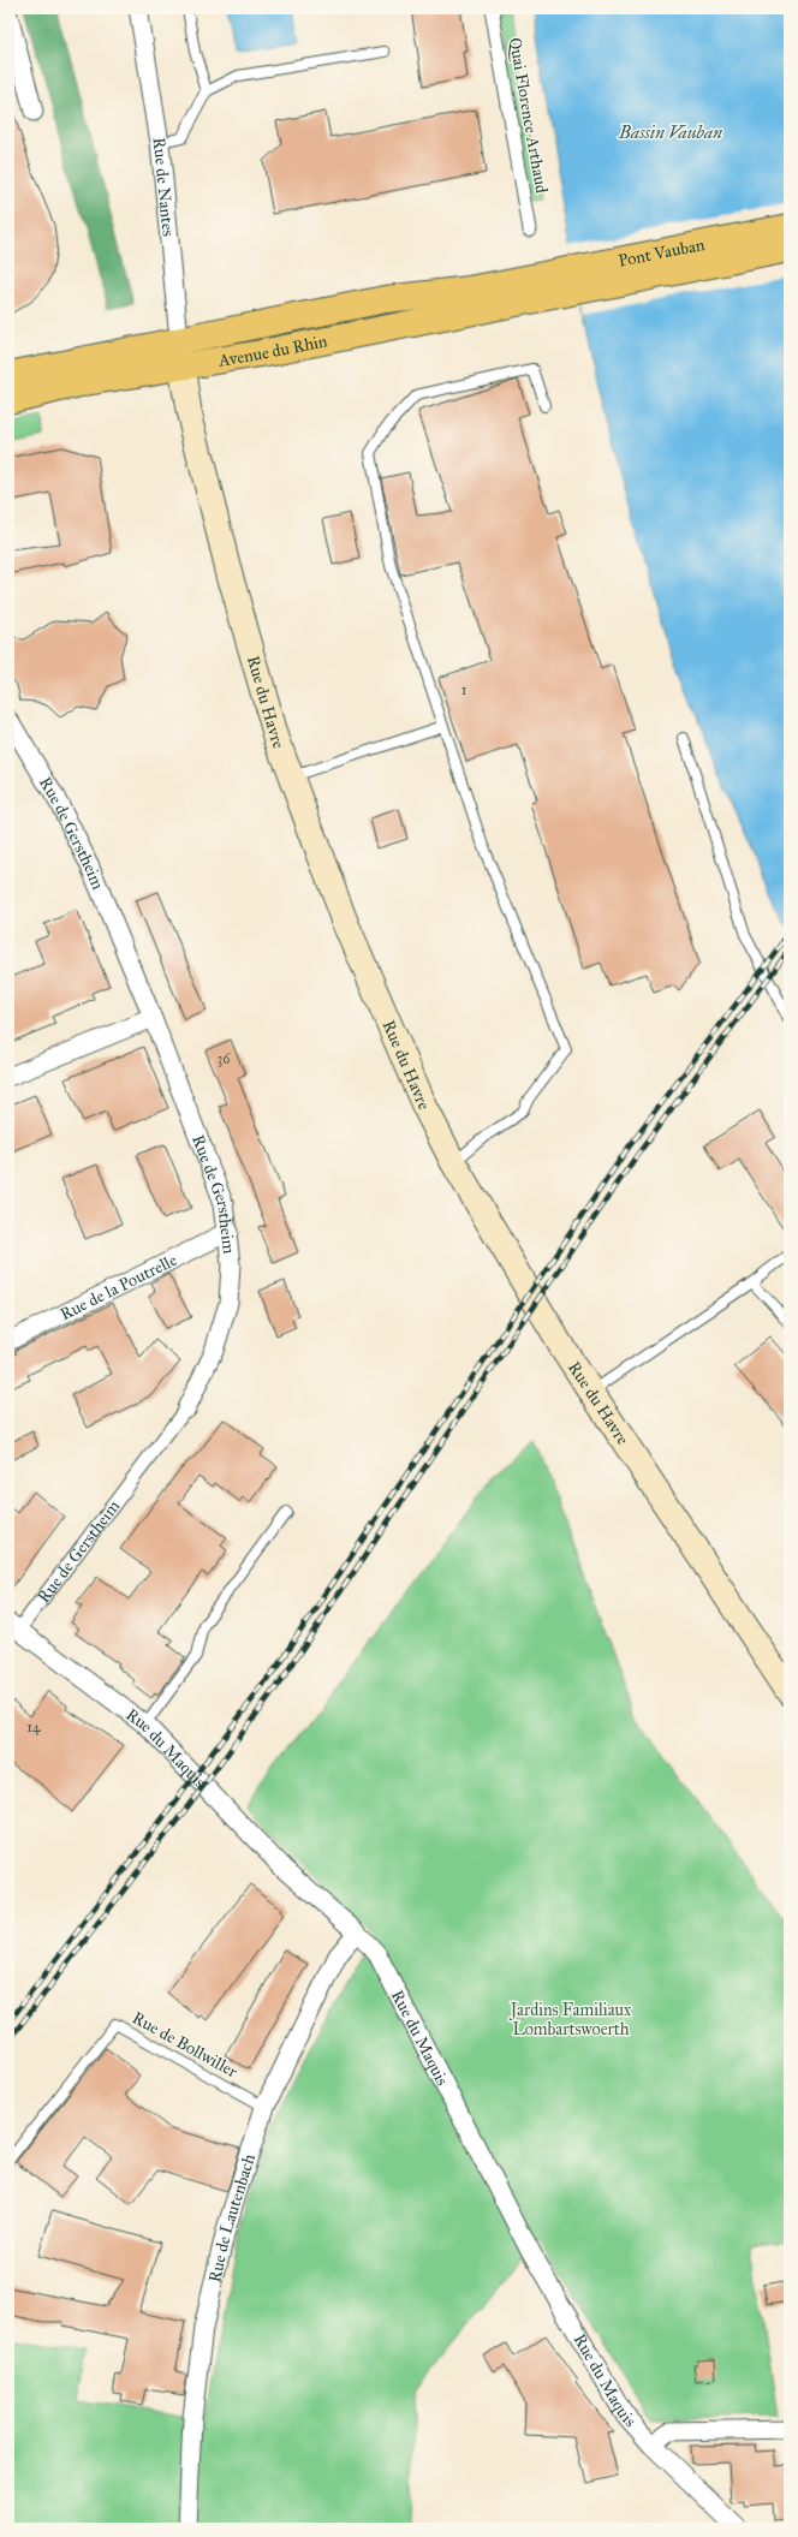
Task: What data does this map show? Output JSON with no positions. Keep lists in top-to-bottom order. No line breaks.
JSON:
{"streets":{"main road":["Pont Vauban","Avenue du Rhin","Rue du Havre"],"street":["Quai Florence Arthaud","Rue de Nantes","Rue de Gerstheim","Rue de la Poutrelle","Rue du Maquis","Rue de Lautenbach"],"lane":["Rue de Bollwiller"]},"crossings":[["Rue de Nantes","Avenue du Rhin"],["Rue de Nantes","Rue du Havre"],["Pont Vauban","Avenue du Rhin"],["Avenue du Rhin","Rue du Havre"],["Rue de Gerstheim","Rue de la Poutrelle"],["Rue de Gerstheim","Rue du Maquis"],["Rue du Maquis","Rue de Lautenbach"],["Rue de Bollwiller","Rue de Lautenbach"]],"water":["Bassin Vauban"],"parks":["Jardins Familiaux Lombartswoerth"],"house_numbers":["1","36","14"]}
